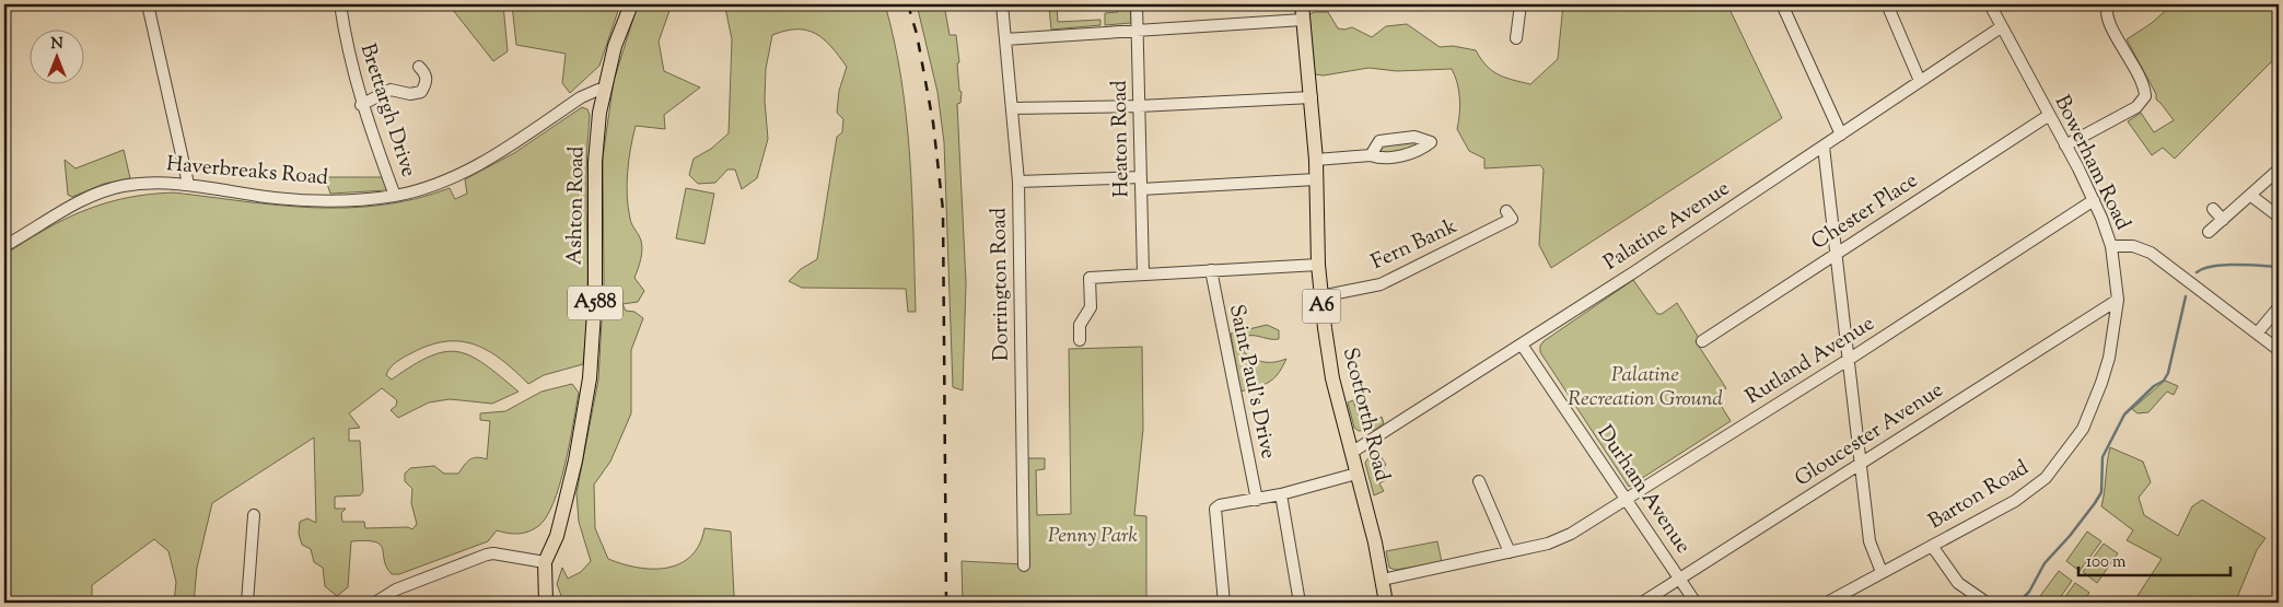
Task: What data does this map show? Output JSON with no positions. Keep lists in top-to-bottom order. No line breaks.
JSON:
{"streets":{"main road":["Ashton Road","A588","A6","Scotforth Road"],"street":["Brettargh Drive","Heaton Road","Bowerham Road","Haverbreaks Road","Chester Place","Palatine Avenue","Fern Bank","Dorrington Road","Rutland Avenue","Saint Paul's Drive","Gloucester Avenue","Durham Avenue","Barton Road"]},"crossings":[["Brettargh Drive","Haverbreaks Road"],["Bowerham Road","Chester Place"],["Bowerham Road","Palatine Avenue"],["Bowerham Road","Rutland Avenue"],["Bowerham Road","Barton Road"],["Haverbreaks Road","Ashton Road"],["Palatine Avenue","Scotforth Road"],["Palatine Avenue","Durham Avenue"],["Fern Bank","Scotforth Road"],["Rutland Avenue","Scotforth Road"],["Rutland Avenue","Durham Avenue"],["Gloucester Avenue","Durham Avenue"],["Gloucester Avenue","Barton Road"]],"parks":["Palatine Recreation Ground","Penny Park"],"scale_bar":"100 m","north":"top"}
